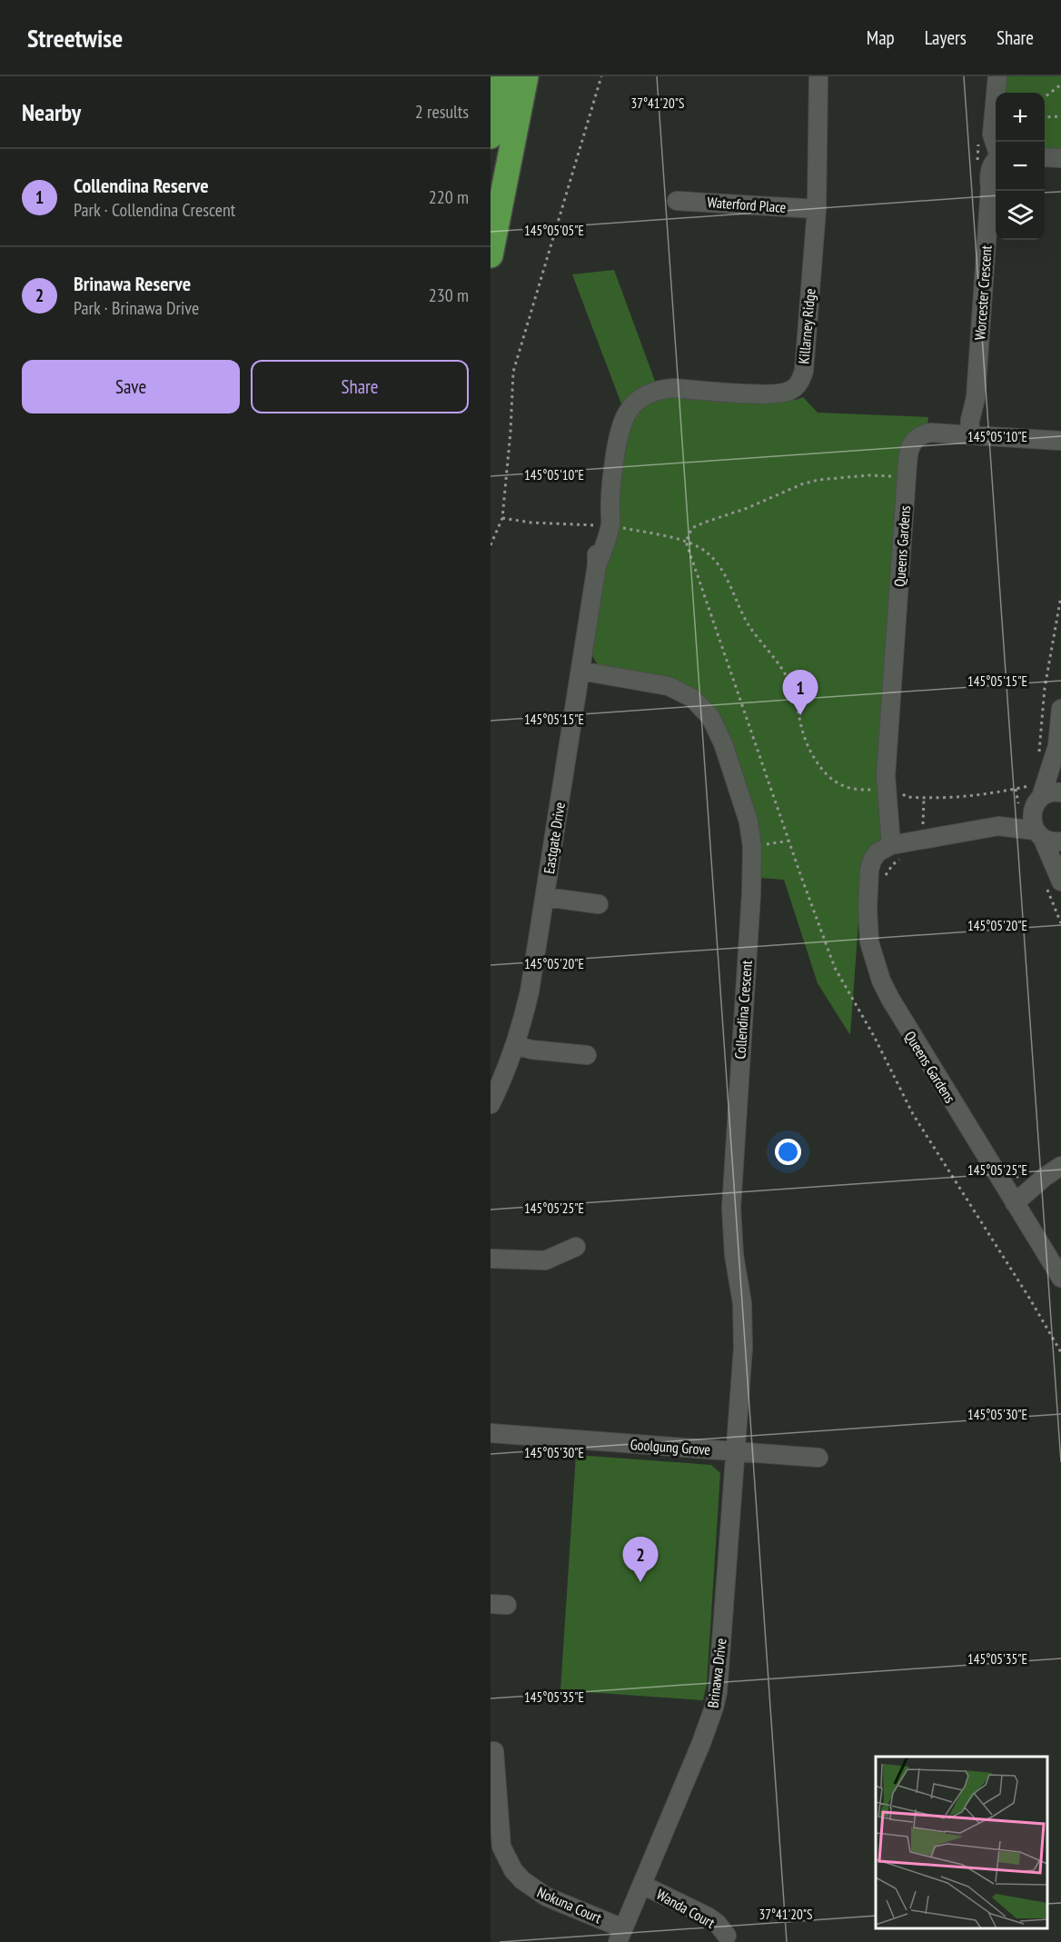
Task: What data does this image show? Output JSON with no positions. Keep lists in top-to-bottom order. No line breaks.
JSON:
{"streets":{"street":["Waterford Place","Worcester Crescent","Killarney Ridge","Queens Gardens","Eastgate Drive","Collendina Crescent","Goolgung Grove","Brinawa Drive","Nokuna Court","Wanda Court"]},"crossings":[["Waterford Place","Killarney Ridge"],["Worcester Crescent","Queens Gardens"],["Killarney Ridge","Eastgate Drive"],["Eastgate Drive","Collendina Crescent"],["Collendina Crescent","Goolgung Grove"],["Collendina Crescent","Brinawa Drive"],["Goolgung Grove","Brinawa Drive"],["Brinawa Drive","Nokuna Court"],["Brinawa Drive","Wanda Court"]],"page":{"header":"Streetwise","nav":["Map","Layers","Share"],"heading":["Nearby","2 results"],"map_buttons":["+","−"],"list":[{"mark":"1","name":"Collendina Reserve","note":"Park · Collendina Crescent","value":"220 m"},{"mark":"2","name":"Brinawa Reserve","note":"Park · Brinawa Drive","value":"230 m"}],"buttons":["Save","Share"],"pins":["1","2"]},"coordinates":["37°41'20\"S","145°05'05\"E","145°05'10\"E","145°05'15\"E","145°05'20\"E","145°05'25\"E","145°05'30\"E","145°05'35\"E"]}
